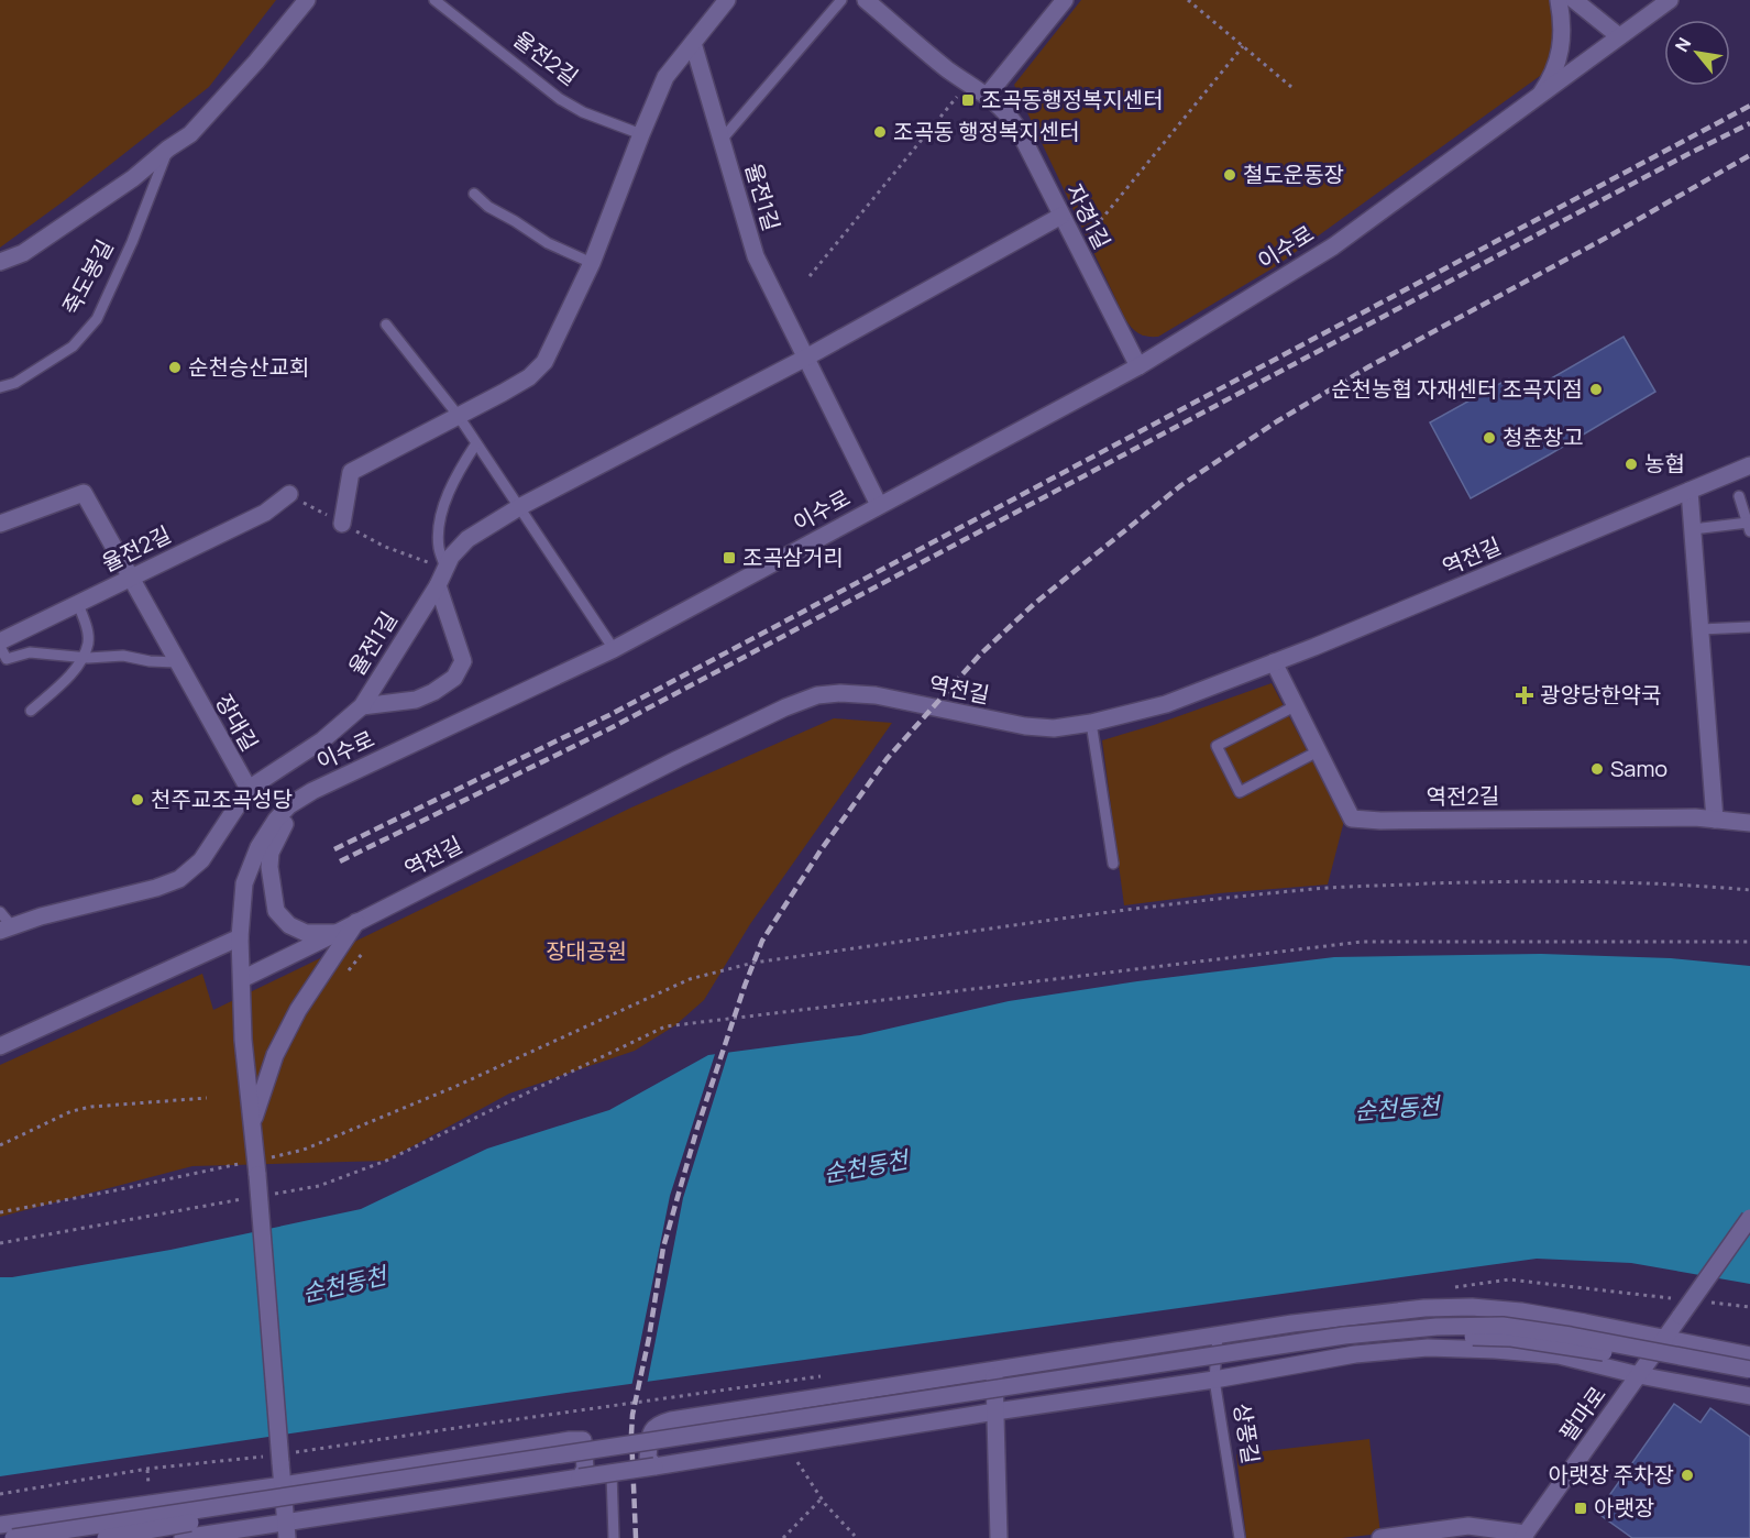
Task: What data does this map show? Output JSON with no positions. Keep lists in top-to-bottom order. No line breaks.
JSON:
{"streets":{"street":["율전2길","율전1길","자경1길","이수로","죽도봉길","역전길","장대길","역전2길","팔마로"],"lane":["상풍길"]},"crossings":[["율전2길","장대길"],["율전1길","자경1길"],["율전1길","장대길"],["자경1길","이수로"],["이수로","역전길"],["역전길","역전2길"]],"water":["순천동천"],"parks":["장대공원"],"places":{"transit":["조곡동행정복지센터","조곡삼거리","아랫장"],"other":["조곡동 행정복지센터","철도운동장","순천승산교회","순천농협 자재센터 조곡지점","청춘창고","농협","Samo","천주교조곡성당","아랫장 주차장"],"health":["광양당한약국"]},"north":"top left"}
